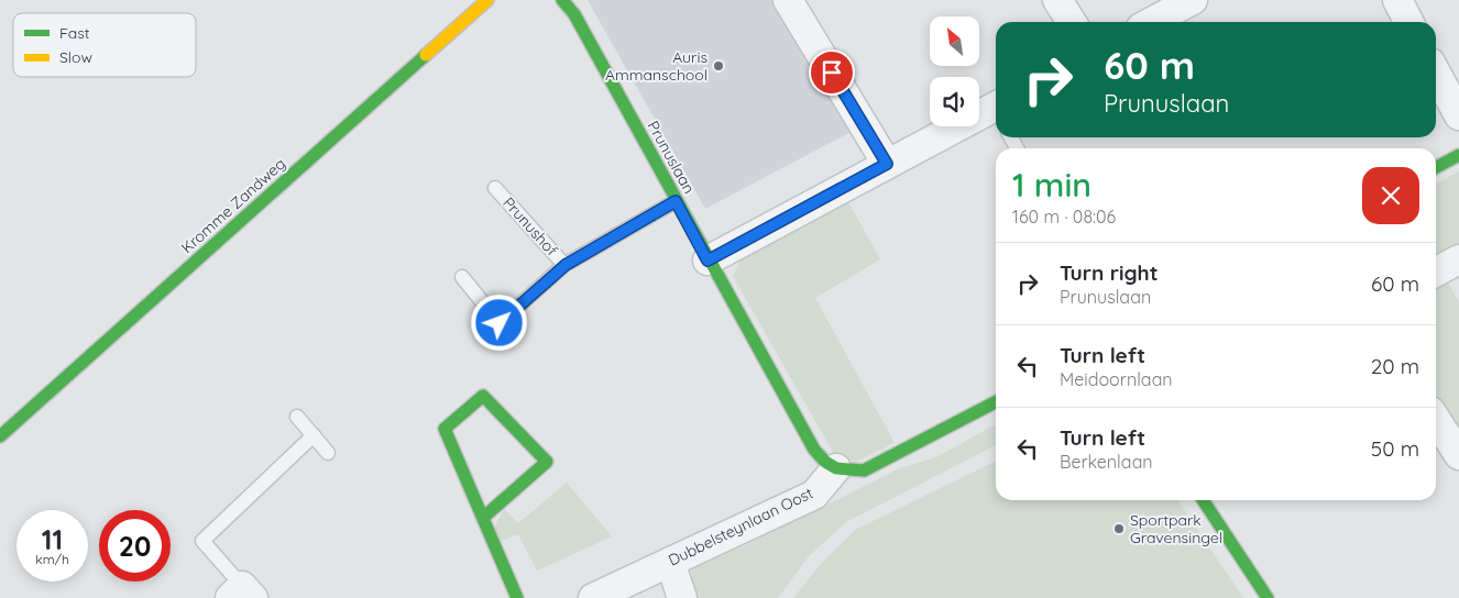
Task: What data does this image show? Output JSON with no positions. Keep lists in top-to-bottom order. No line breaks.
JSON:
{"streets":{"street":["Prunuslaan","Kromme Zandweg","Dubbelsteynlaan Oost"],"lane":["Prunushof"]},"crossings":[["Prunuslaan","Prunushof"],["Prunuslaan","Dubbelsteynlaan Oost"]],"places":["Auris Ammanschool","Sportpark Gravensingel"],"legend":["Fast","Slow"],"north":"top left","page":{"turn":["60 m","Prunuslaan"],"heading":["1 min","160 m · 08:06"],"list":[{"name":"Turn right","note":"Prunuslaan","value":"60 m"},{"name":"Turn left","note":"Meidoornlaan","value":"20 m"},{"name":"Turn left","note":"Berkenlaan","value":"50 m"}],"speed":"11 km/h","limit":"20"}}
